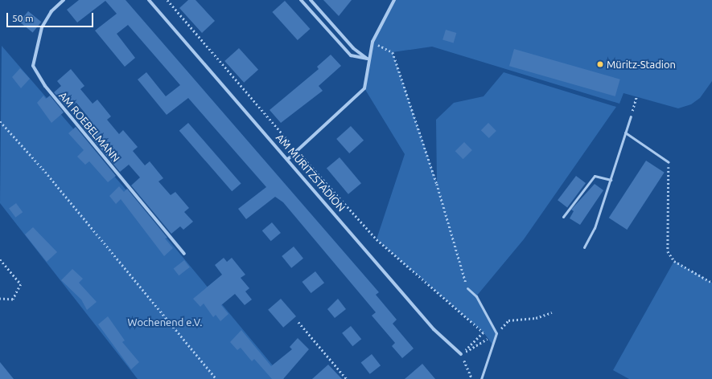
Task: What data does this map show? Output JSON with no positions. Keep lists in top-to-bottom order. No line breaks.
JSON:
{"streets":{"street":["AM ROEBELMANN","AM MÜRITZSTADION"]},"parks":["Wochenend e.V."],"places":["Müritz-Stadion"],"scale_bar":"50 m"}
